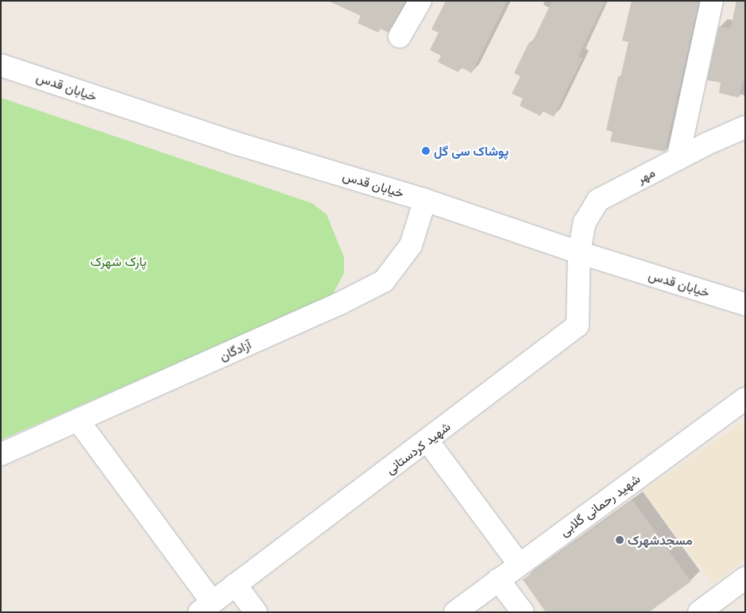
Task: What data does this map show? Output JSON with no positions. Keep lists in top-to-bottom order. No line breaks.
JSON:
{"streets":{"street":["خیابان قدس","مهر","آزادگان","شهید کردستانی","شهید رحمانی گلابی"]},"crossings":[["خیابان قدس","مهر"],["خیابان قدس","آزادگان"],["خیابان قدس","شهید کردستانی"],["مهر","شهید کردستانی"]],"parks":["پارک شهرک"],"places":["پوشاک سی گل","مسجدشهرک"]}
